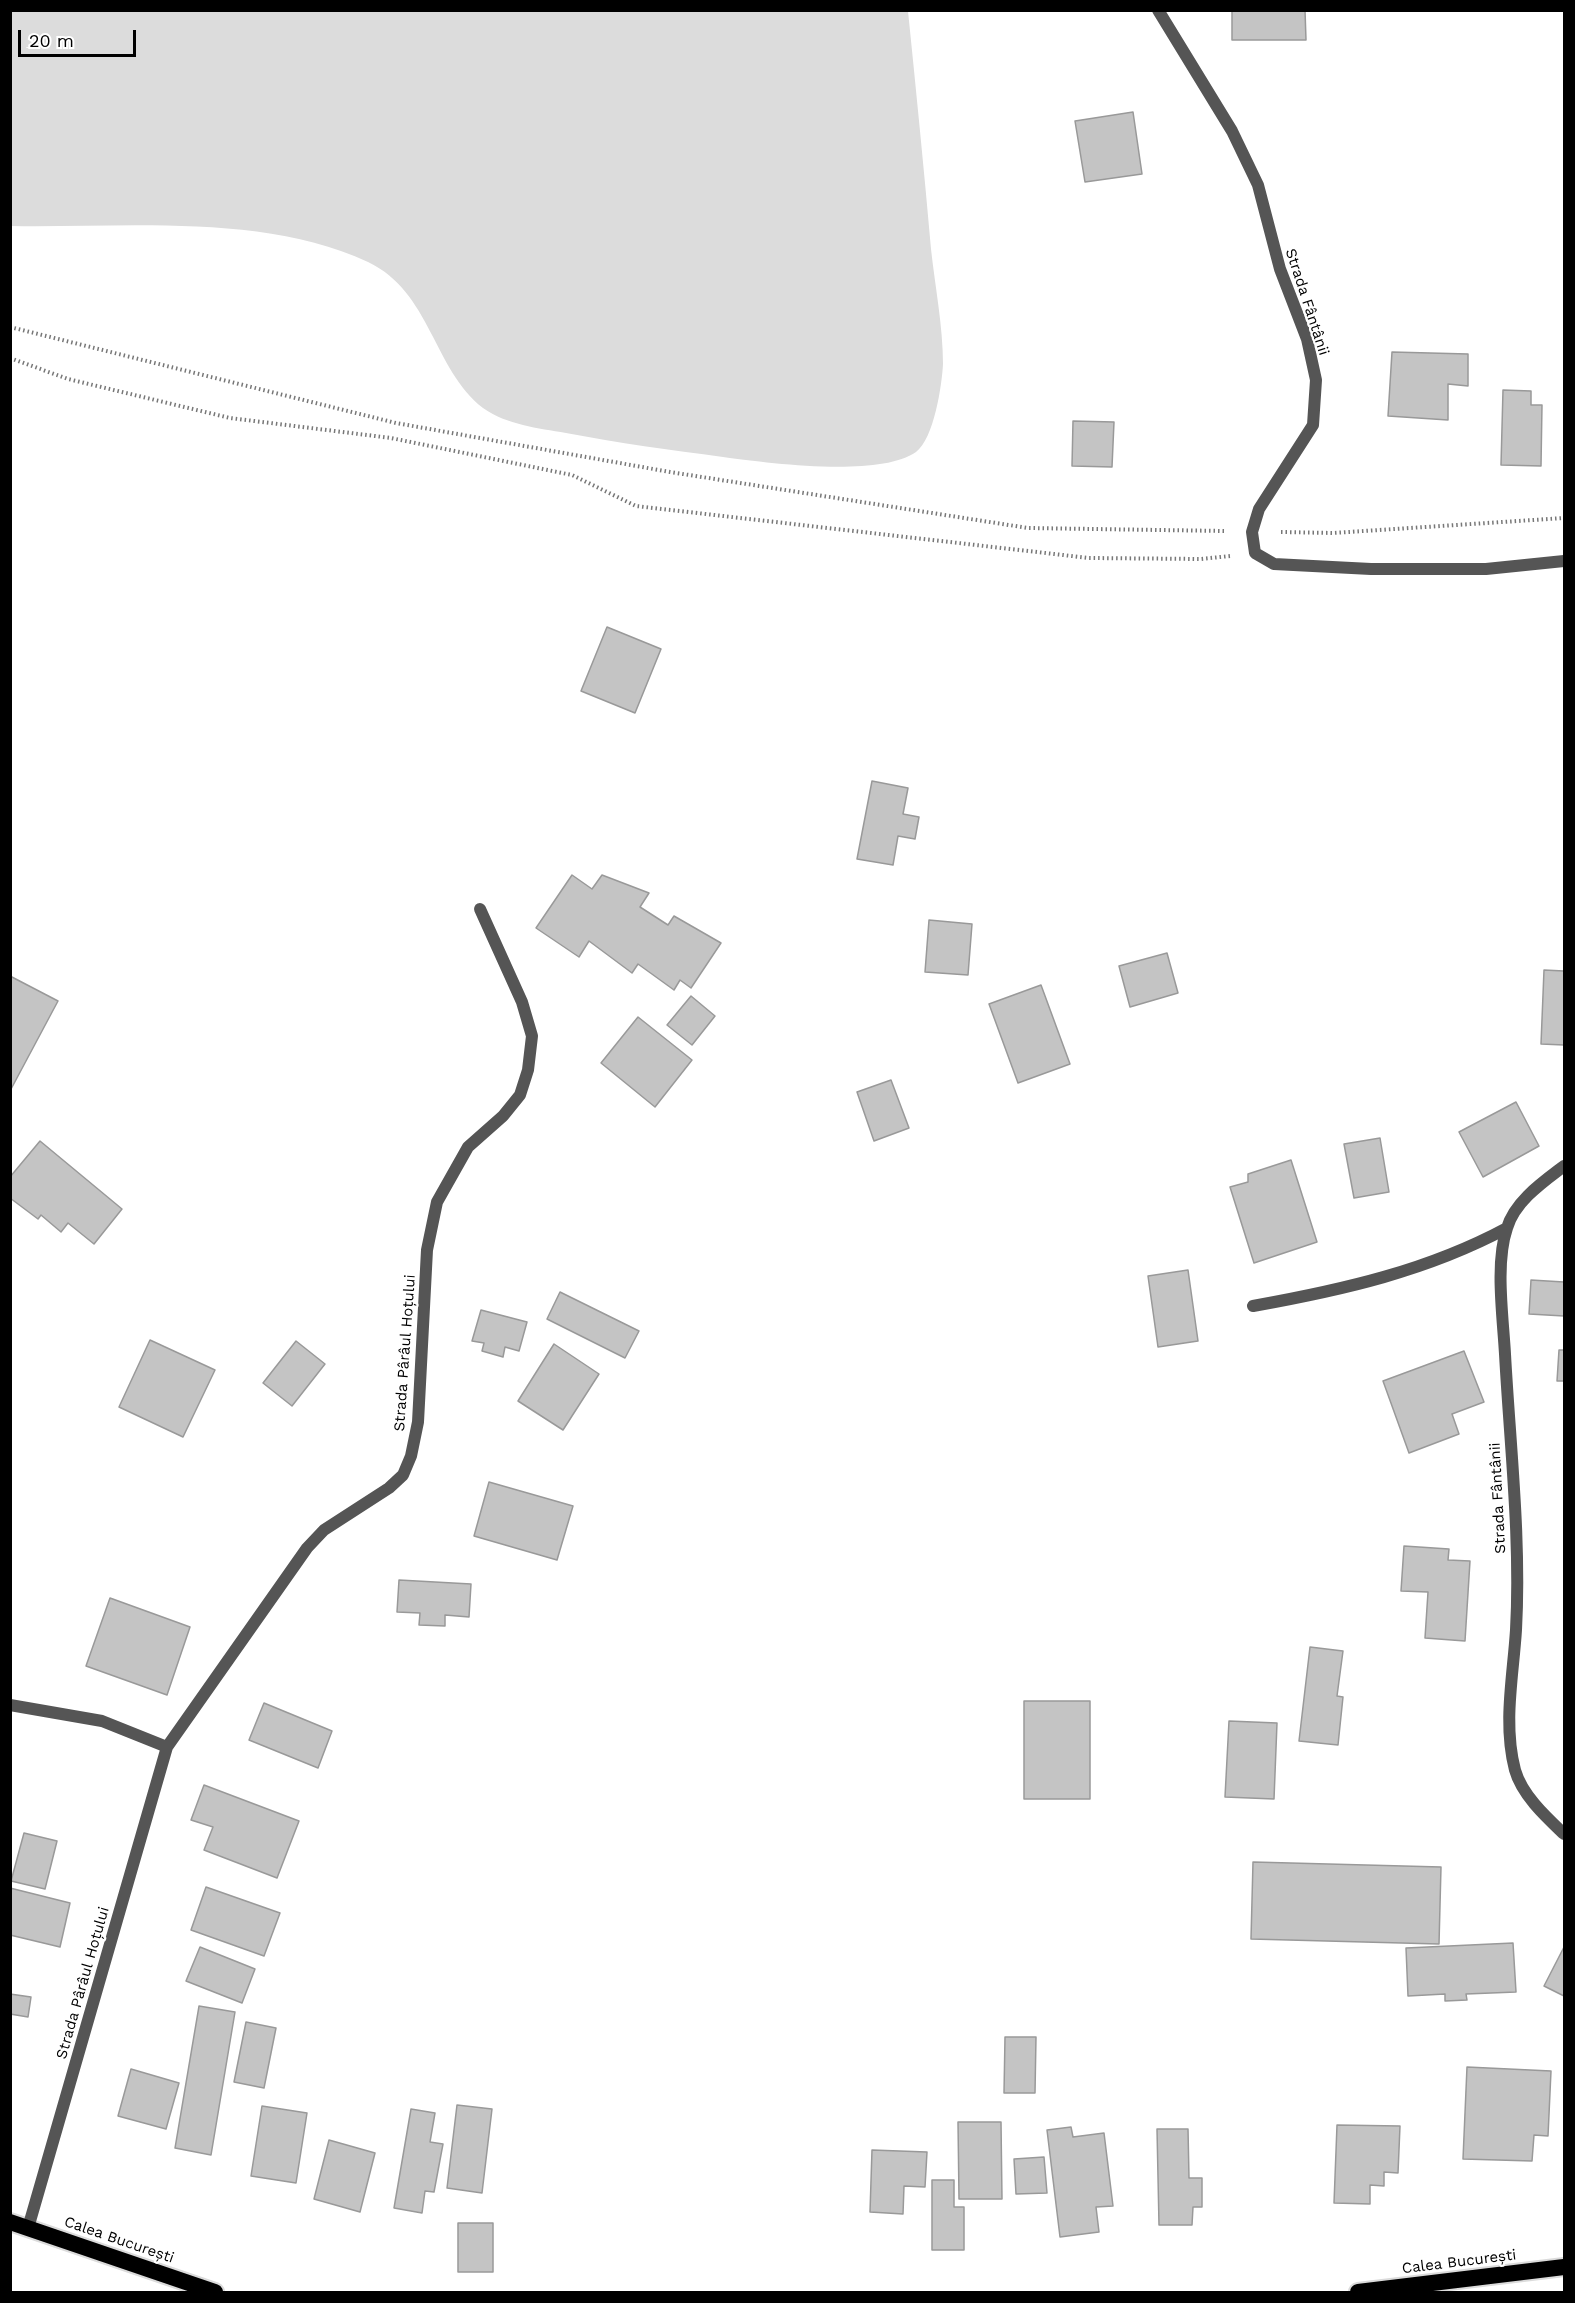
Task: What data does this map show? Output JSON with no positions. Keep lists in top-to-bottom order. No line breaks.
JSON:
{"streets":{"highway":["Calea București"],"street":["Strada Fântânii","Strada Pârâul Hoțului"]},"crossings":[["Strada Pârâul Hoțului","Calea București"]],"scale_bar":"20 m"}
